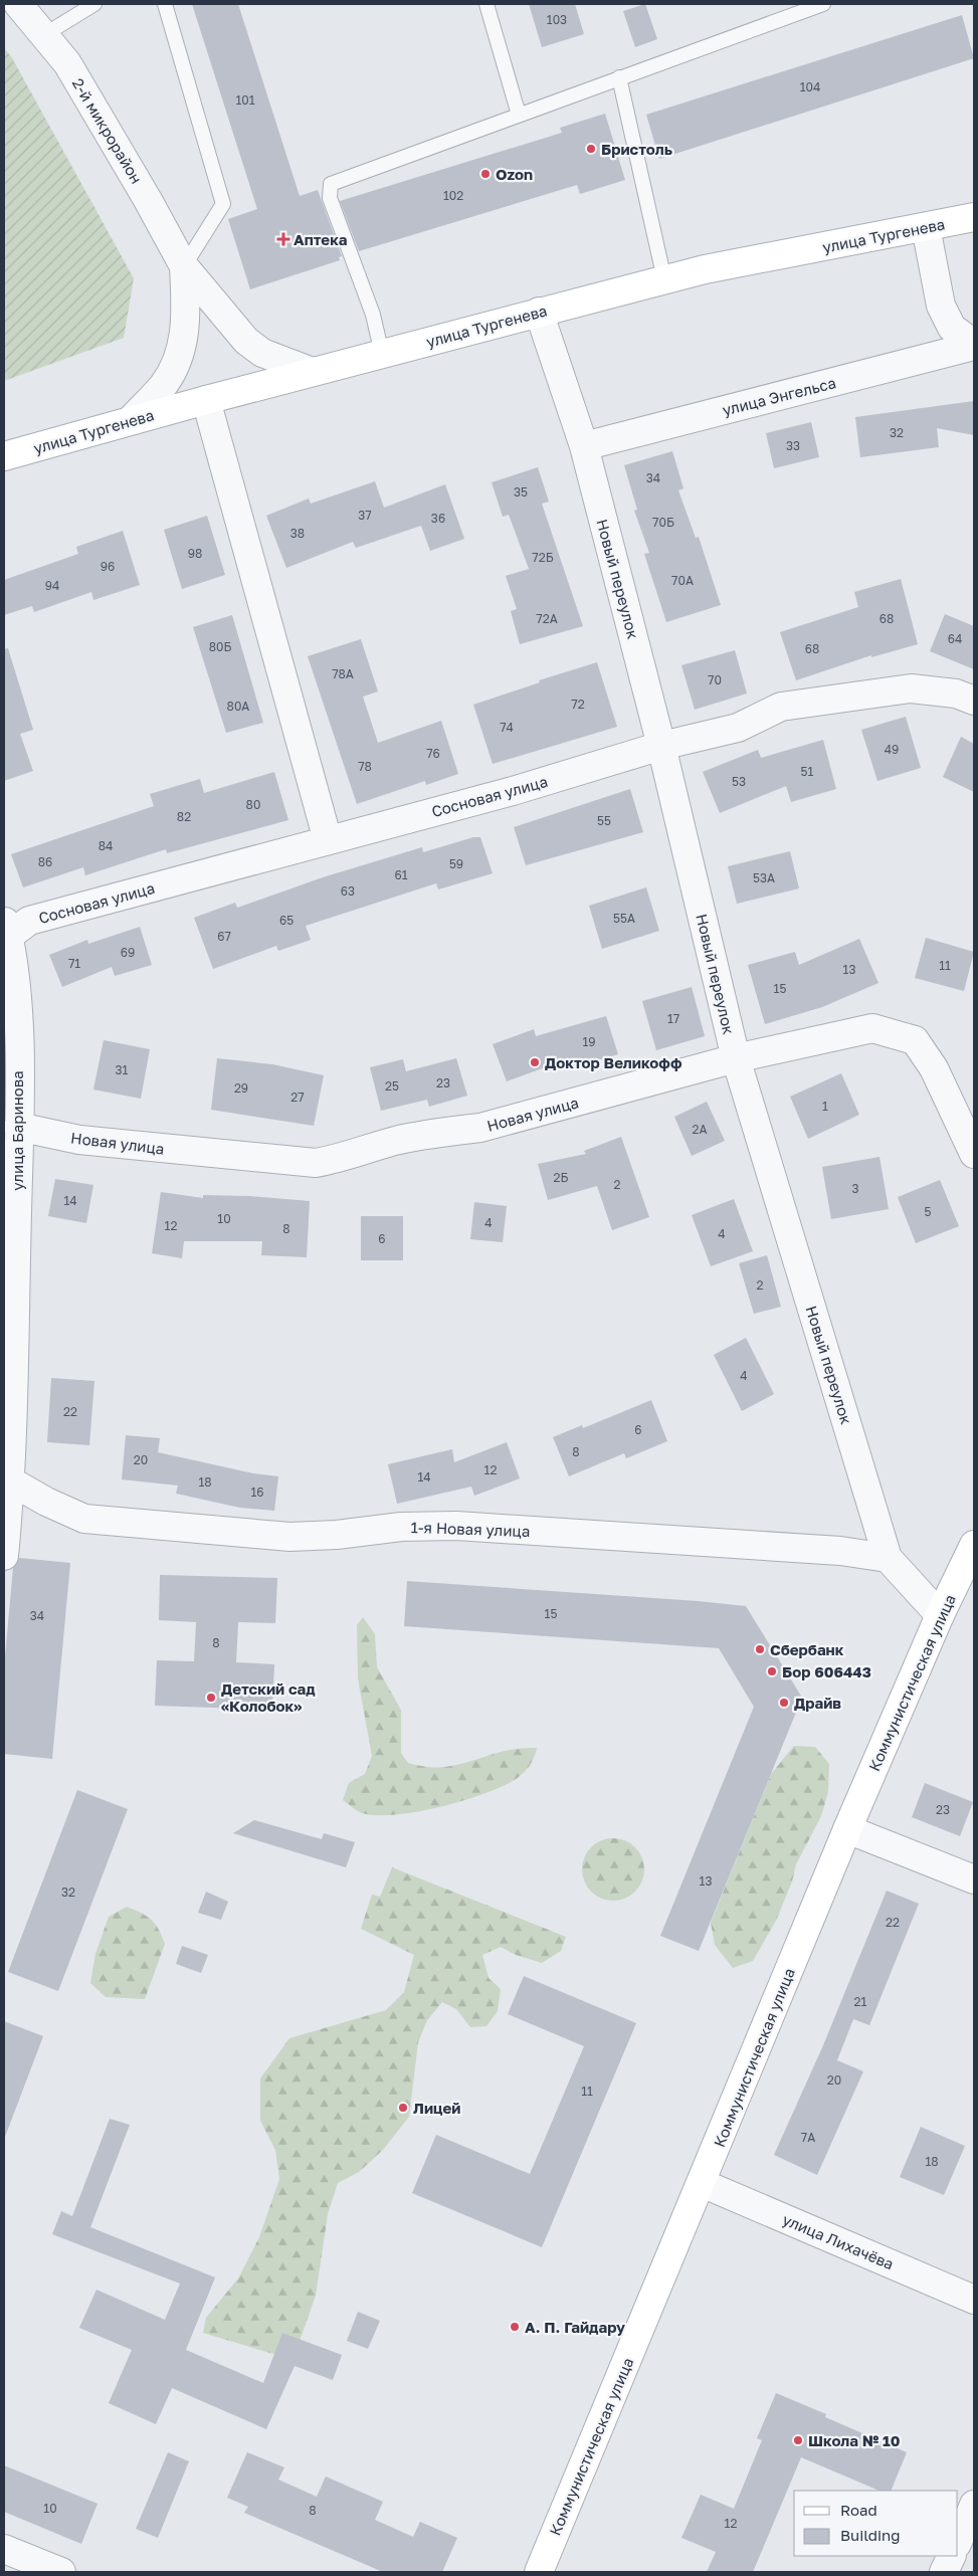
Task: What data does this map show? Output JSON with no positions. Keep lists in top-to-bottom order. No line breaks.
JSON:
{"streets":{"street":["2-й микрорайон","улица Тургенева","улица Энгельса","Новый переулок","Сосновая улица","Новая улица","улица Баринова","1-я Новая улица","Коммунистическая улица","улица Лихачёва"]},"crossings":[["улица Тургенева","улица Энгельса"],["улица Тургенева","Новый переулок"],["улица Энгельса","Новый переулок"],["Новый переулок","Сосновая улица"],["Новый переулок","Новая улица"],["Новый переулок","1-я Новая улица"],["Новый переулок","Коммунистическая улица"],["Сосновая улица","улица Баринова"],["Новая улица","улица Баринова"],["улица Баринова","1-я Новая улица"],["Коммунистическая улица","улица Лихачёва"]],"places":{"other":["Бристоль","Ozon","Доктор Великофф","Сбербанк","Бор 606443","Детский сад «Колобок»","Драйв","Лицей","А. П. Гайдару","Школа № 10"],"health":["Аптека"]},"house_numbers":["103","104","101","102","32","33","34","35","37","36","70Б","38","98","72Б","96","70А","94","72А","68","64","80Б","68","78А","70","72","80А","74","49","76","78","51","53","80","82","55","84","86","59","61","53А","63","55А","65","67","69","71","11","13","15","17","19","31","23","25","29","27","1","2А","2Б","2","3","14","5","10","4","12","8","4","6","2","4","22","6","8","20","12","14","18","16","15","34","8","23","13","32","22","21","20","11","7А","18","10","8","12"],"legend":["Road","Building"]}
